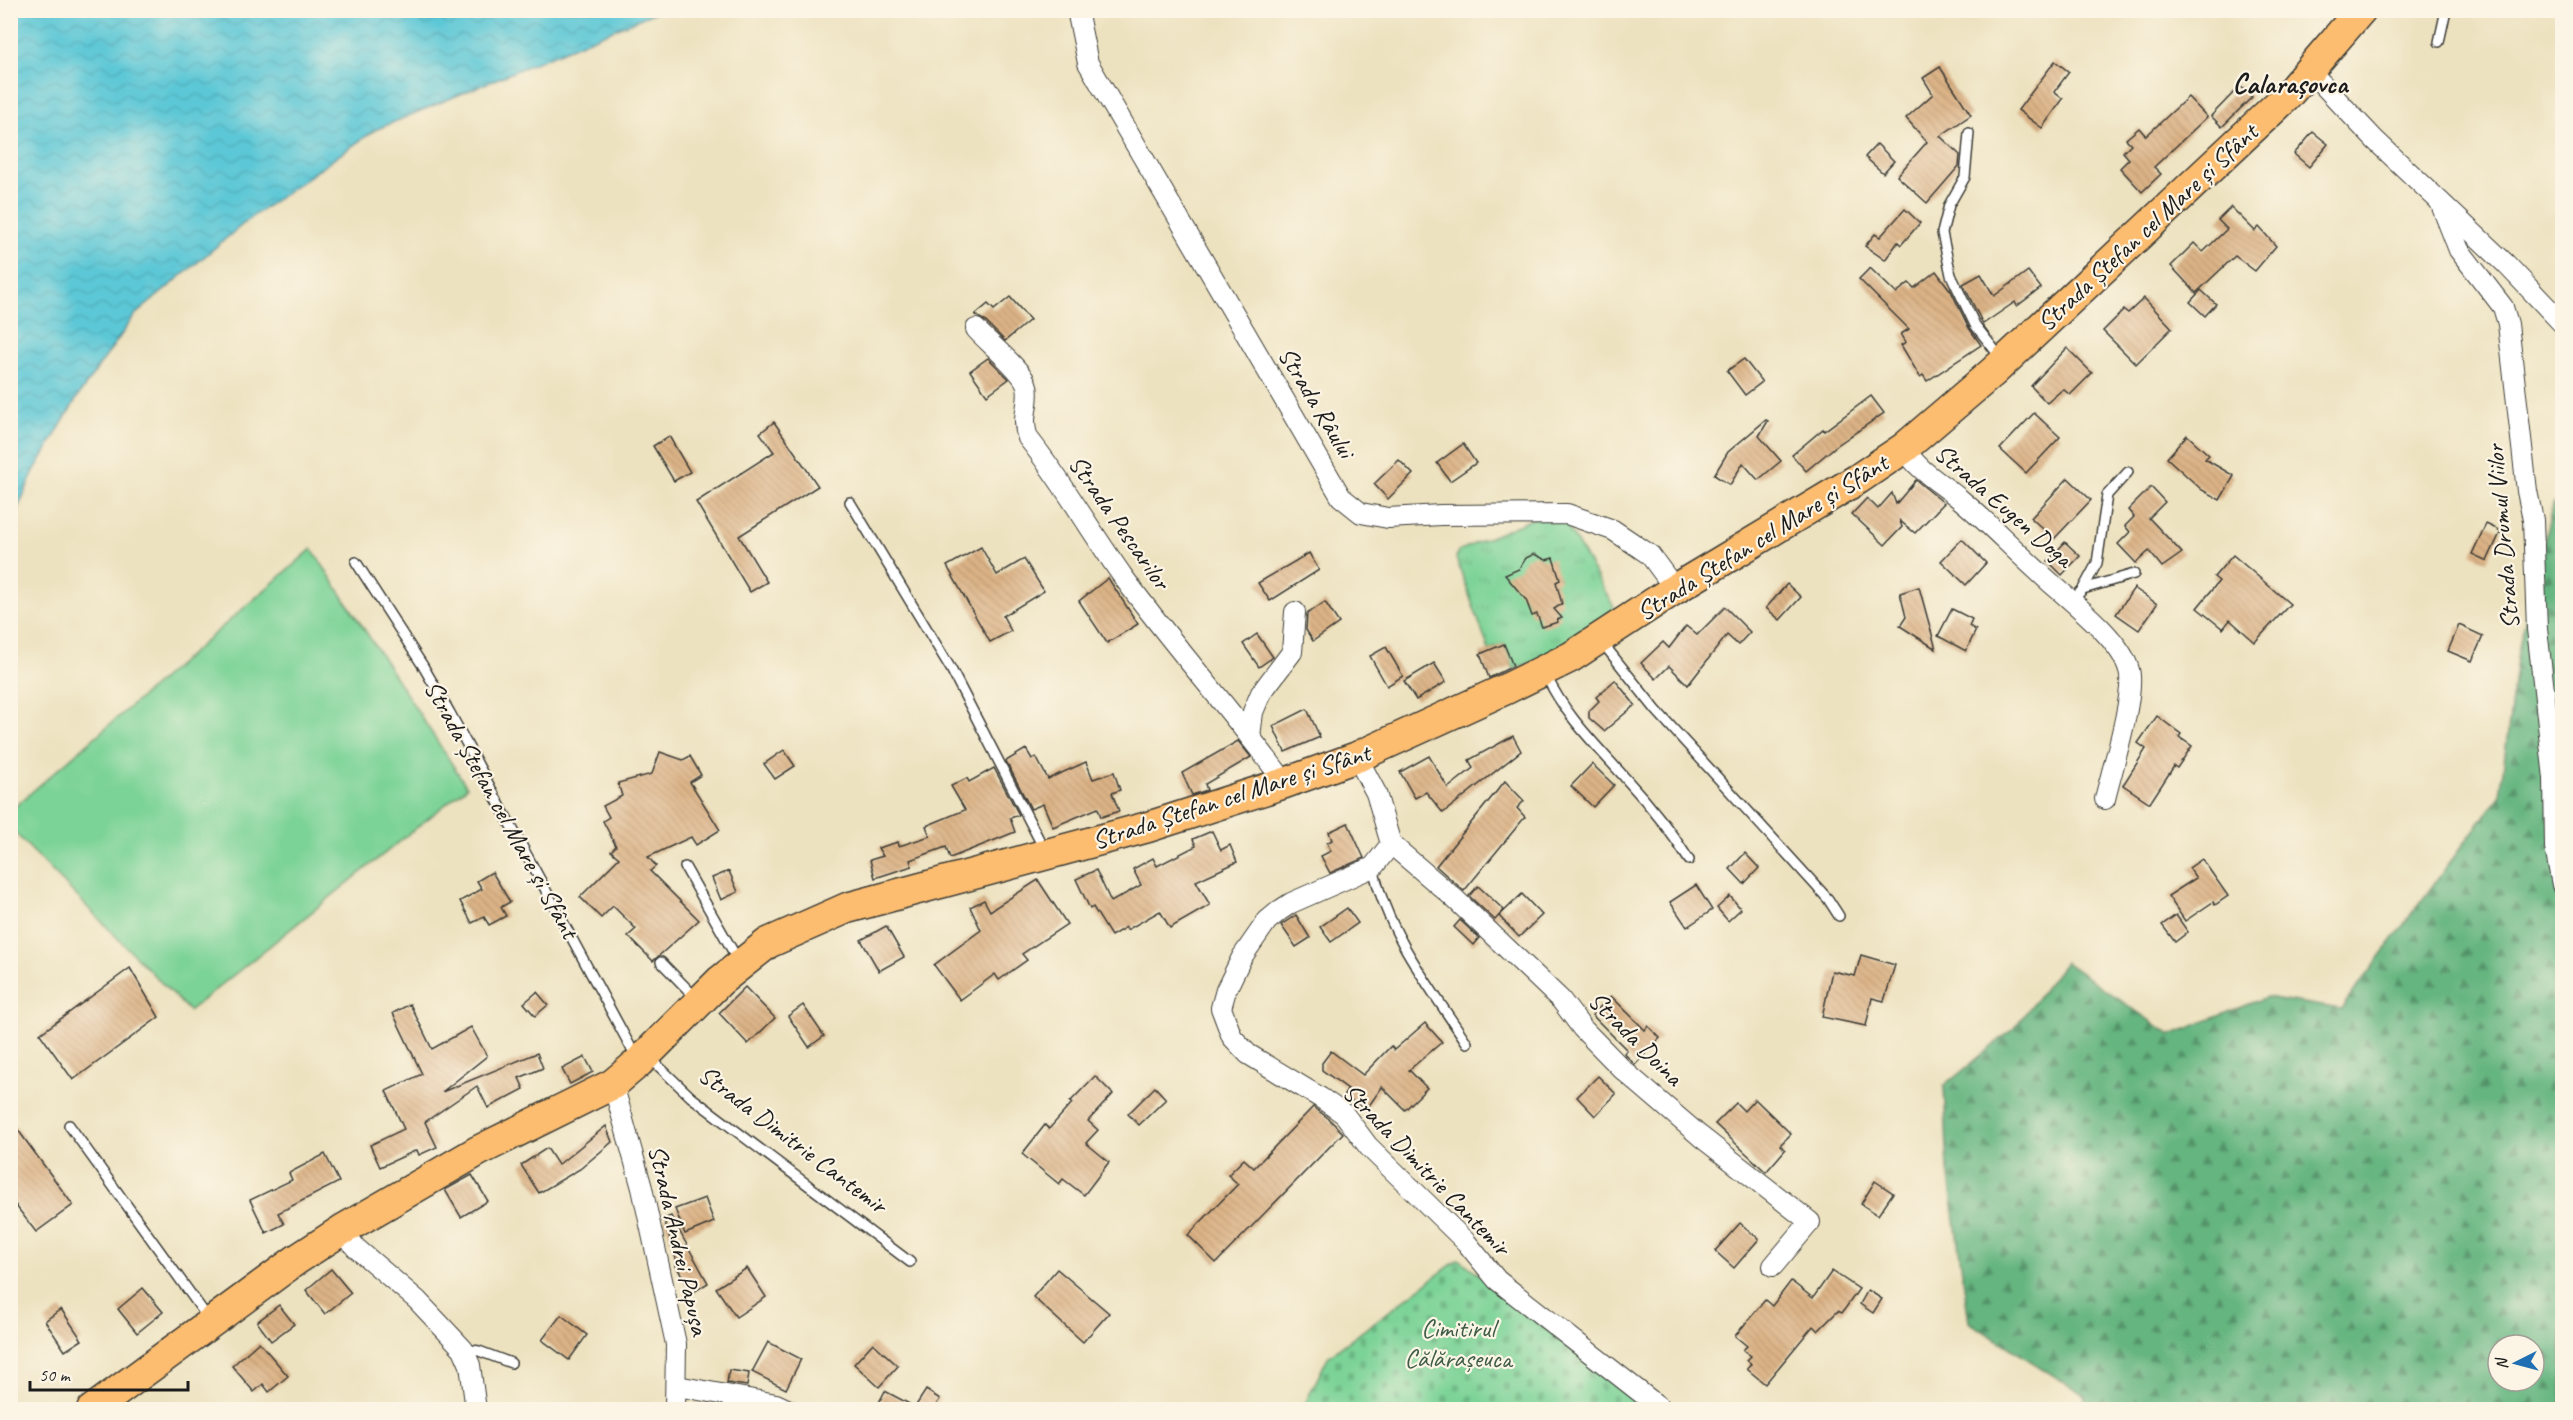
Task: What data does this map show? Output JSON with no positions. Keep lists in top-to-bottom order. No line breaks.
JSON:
{"streets":{"main road":["Strada Ștefan cel Mare și Sfânt"],"street":["Strada Râului","Strada Eugen Doga","Strada Pescarilor","Strada Drumul Viilor","Strada Doina","Strada Dimitrie Cantemir","Strada Andrei Papușa"]},"crossings":[["Strada Ștefan cel Mare și Sfânt","Strada Râului"],["Strada Ștefan cel Mare și Sfânt","Strada Eugen Doga"],["Strada Ștefan cel Mare și Sfânt","Strada Pescarilor"],["Strada Ștefan cel Mare și Sfânt","Strada Drumul Viilor"],["Strada Ștefan cel Mare și Sfânt","Strada Dimitrie Cantemir"],["Strada Ștefan cel Mare și Sfânt","Strada Andrei Papușa"],["Strada Doina","Strada Dimitrie Cantemir"]],"districts":["Calarașovca"],"parks":["Cimitirul Călărașeuca"],"scale_bar":"50 m","north":"left"}
